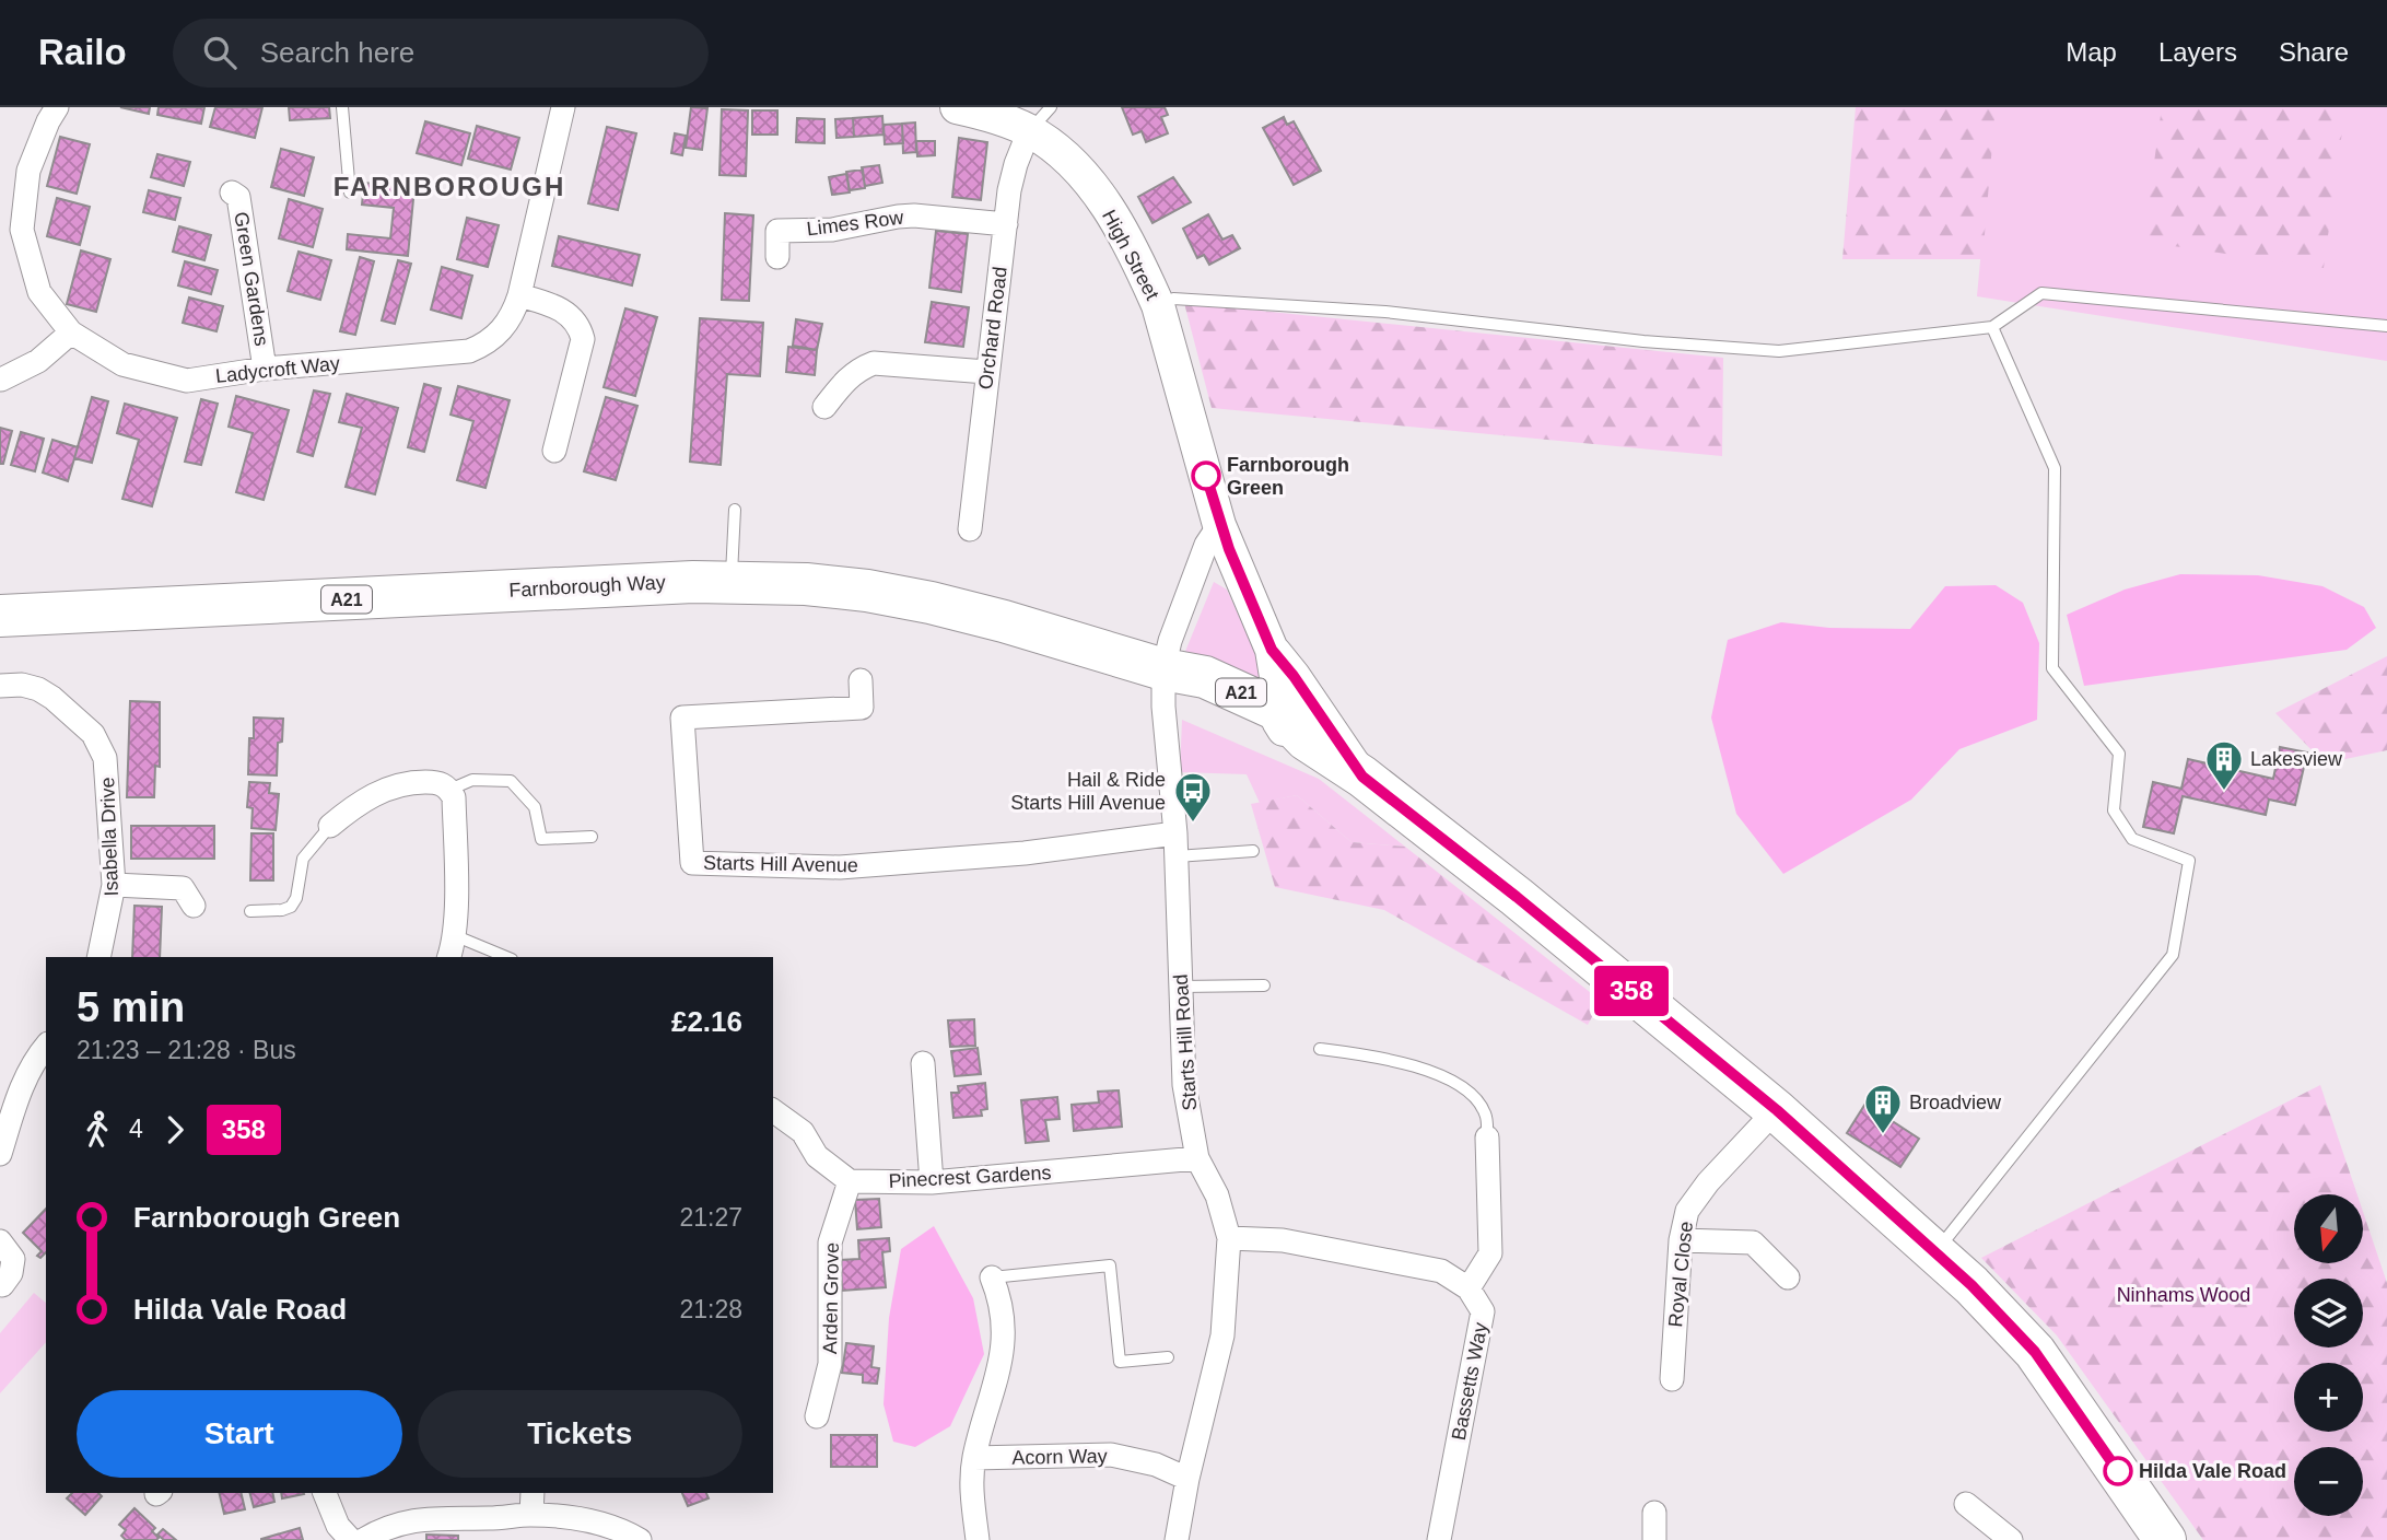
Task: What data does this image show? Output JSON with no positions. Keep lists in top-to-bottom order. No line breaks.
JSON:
{"streets":{"highway":["Farnborough Way","A21"],"main road":["High Street"],"street":["Limes Row","Green Gardens","Orchard Road","Ladycroft Way","Isabella Drive","Starts Hill Avenue","Starts Hill Road","Pinecrest Gardens","Royal Close","Arden Grove","Bassetts Way","Acorn Way"]},"crossings":[["Limes Row","Orchard Road"],["High Street","Orchard Road"],["High Street","A21"],["Green Gardens","Ladycroft Way"],["Farnborough Way","A21"],["Farnborough Way","Starts Hill Road"],["A21","Starts Hill Road"],["A21","Royal Close"],["Starts Hill Avenue","Starts Hill Road"],["Starts Hill Road","Pinecrest Gardens"],["Starts Hill Road","Acorn Way"],["Pinecrest Gardens","Arden Grove"]],"districts":["FARNBOROUGH"],"parks":["Ninhams Wood"],"places":{"other":["Farnborough Green","Hilda Vale Road"],"building":["Lakesview","Broadview"],"bus stop":["Hail & Ride Starts Hill Avenue"]},"lines":["bus line 358"],"north":"bottom","page":{"header":"Railo","search":"Search here","nav":["Map","Layers","Share"],"on_map":"358","heading":["5 min","21:23 – 21:28 · Bus","£2.16"],"legs":["4","358"],"list":[{"name":"Farnborough Green","value":"21:27"},{"name":"Hilda Vale Road","value":"21:28"}],"map_buttons":["+","−"],"buttons":["Start","Tickets"]}}
